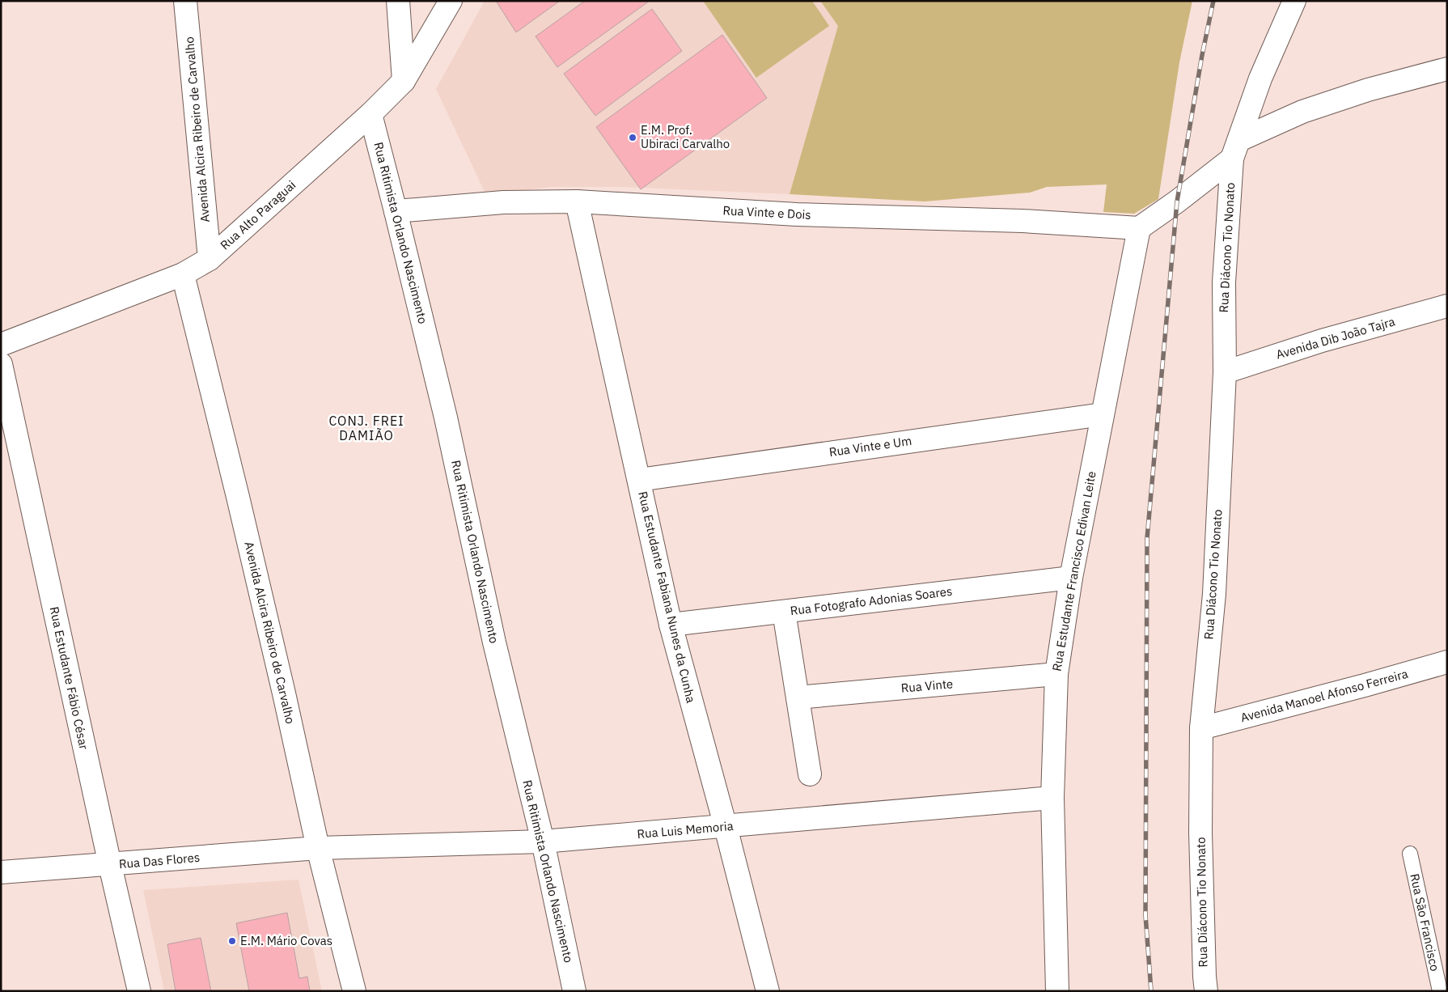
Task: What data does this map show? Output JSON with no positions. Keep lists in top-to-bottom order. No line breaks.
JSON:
{"streets":{"street":["Avenida Alcira Ribeiro de Carvalho","Rua Vinte e Dois","Rua Alto Paraguai","Rua Ritimista Orlando Nascimento","Rua Diácono Tio Nonato","Avenida Dib João Tajra","Rua Vinte e Um","Rua Estudante Francisco Edivan Leite","Rua Estudante Fabiana Nunes da Cunha","Rua Fotografo Adonias Soares","Rua Estudante Fábio César","Rua Vinte","Avenida Manoel Afonso Ferreira","Rua Luis Memoria","Rua Das Flores"],"lane":["Rua São Francisco"]},"crossings":[["Avenida Alcira Ribeiro de Carvalho","Rua Alto Paraguai"],["Avenida Alcira Ribeiro de Carvalho","Rua Luis Memoria"],["Avenida Alcira Ribeiro de Carvalho","Rua Das Flores"],["Rua Vinte e Dois","Rua Ritimista Orlando Nascimento"],["Rua Vinte e Dois","Rua Diácono Tio Nonato"],["Rua Vinte e Dois","Rua Estudante Francisco Edivan Leite"],["Rua Vinte e Dois","Rua Estudante Fabiana Nunes da Cunha"],["Rua Alto Paraguai","Rua Ritimista Orlando Nascimento"],["Rua Ritimista Orlando Nascimento","Rua Luis Memoria"],["Rua Diácono Tio Nonato","Avenida Dib João Tajra"],["Rua Diácono Tio Nonato","Rua Estudante Francisco Edivan Leite"],["Rua Diácono Tio Nonato","Avenida Manoel Afonso Ferreira"],["Rua Vinte e Um","Rua Estudante Francisco Edivan Leite"],["Rua Vinte e Um","Rua Estudante Fabiana Nunes da Cunha"],["Rua Estudante Francisco Edivan Leite","Rua Fotografo Adonias Soares"],["Rua Estudante Francisco Edivan Leite","Rua Vinte"],["Rua Estudante Francisco Edivan Leite","Rua Luis Memoria"],["Rua Estudante Fabiana Nunes da Cunha","Rua Fotografo Adonias Soares"],["Rua Estudante Fabiana Nunes da Cunha","Rua Luis Memoria"],["Rua Estudante Fábio César","Rua Das Flores"],["Rua Luis Memoria","Rua Das Flores"]],"districts":["CONJ. FREI DAMIÃO"],"places":["E.M. Prof. Ubiraci Carvalho","E.M. Mário Covas"]}
